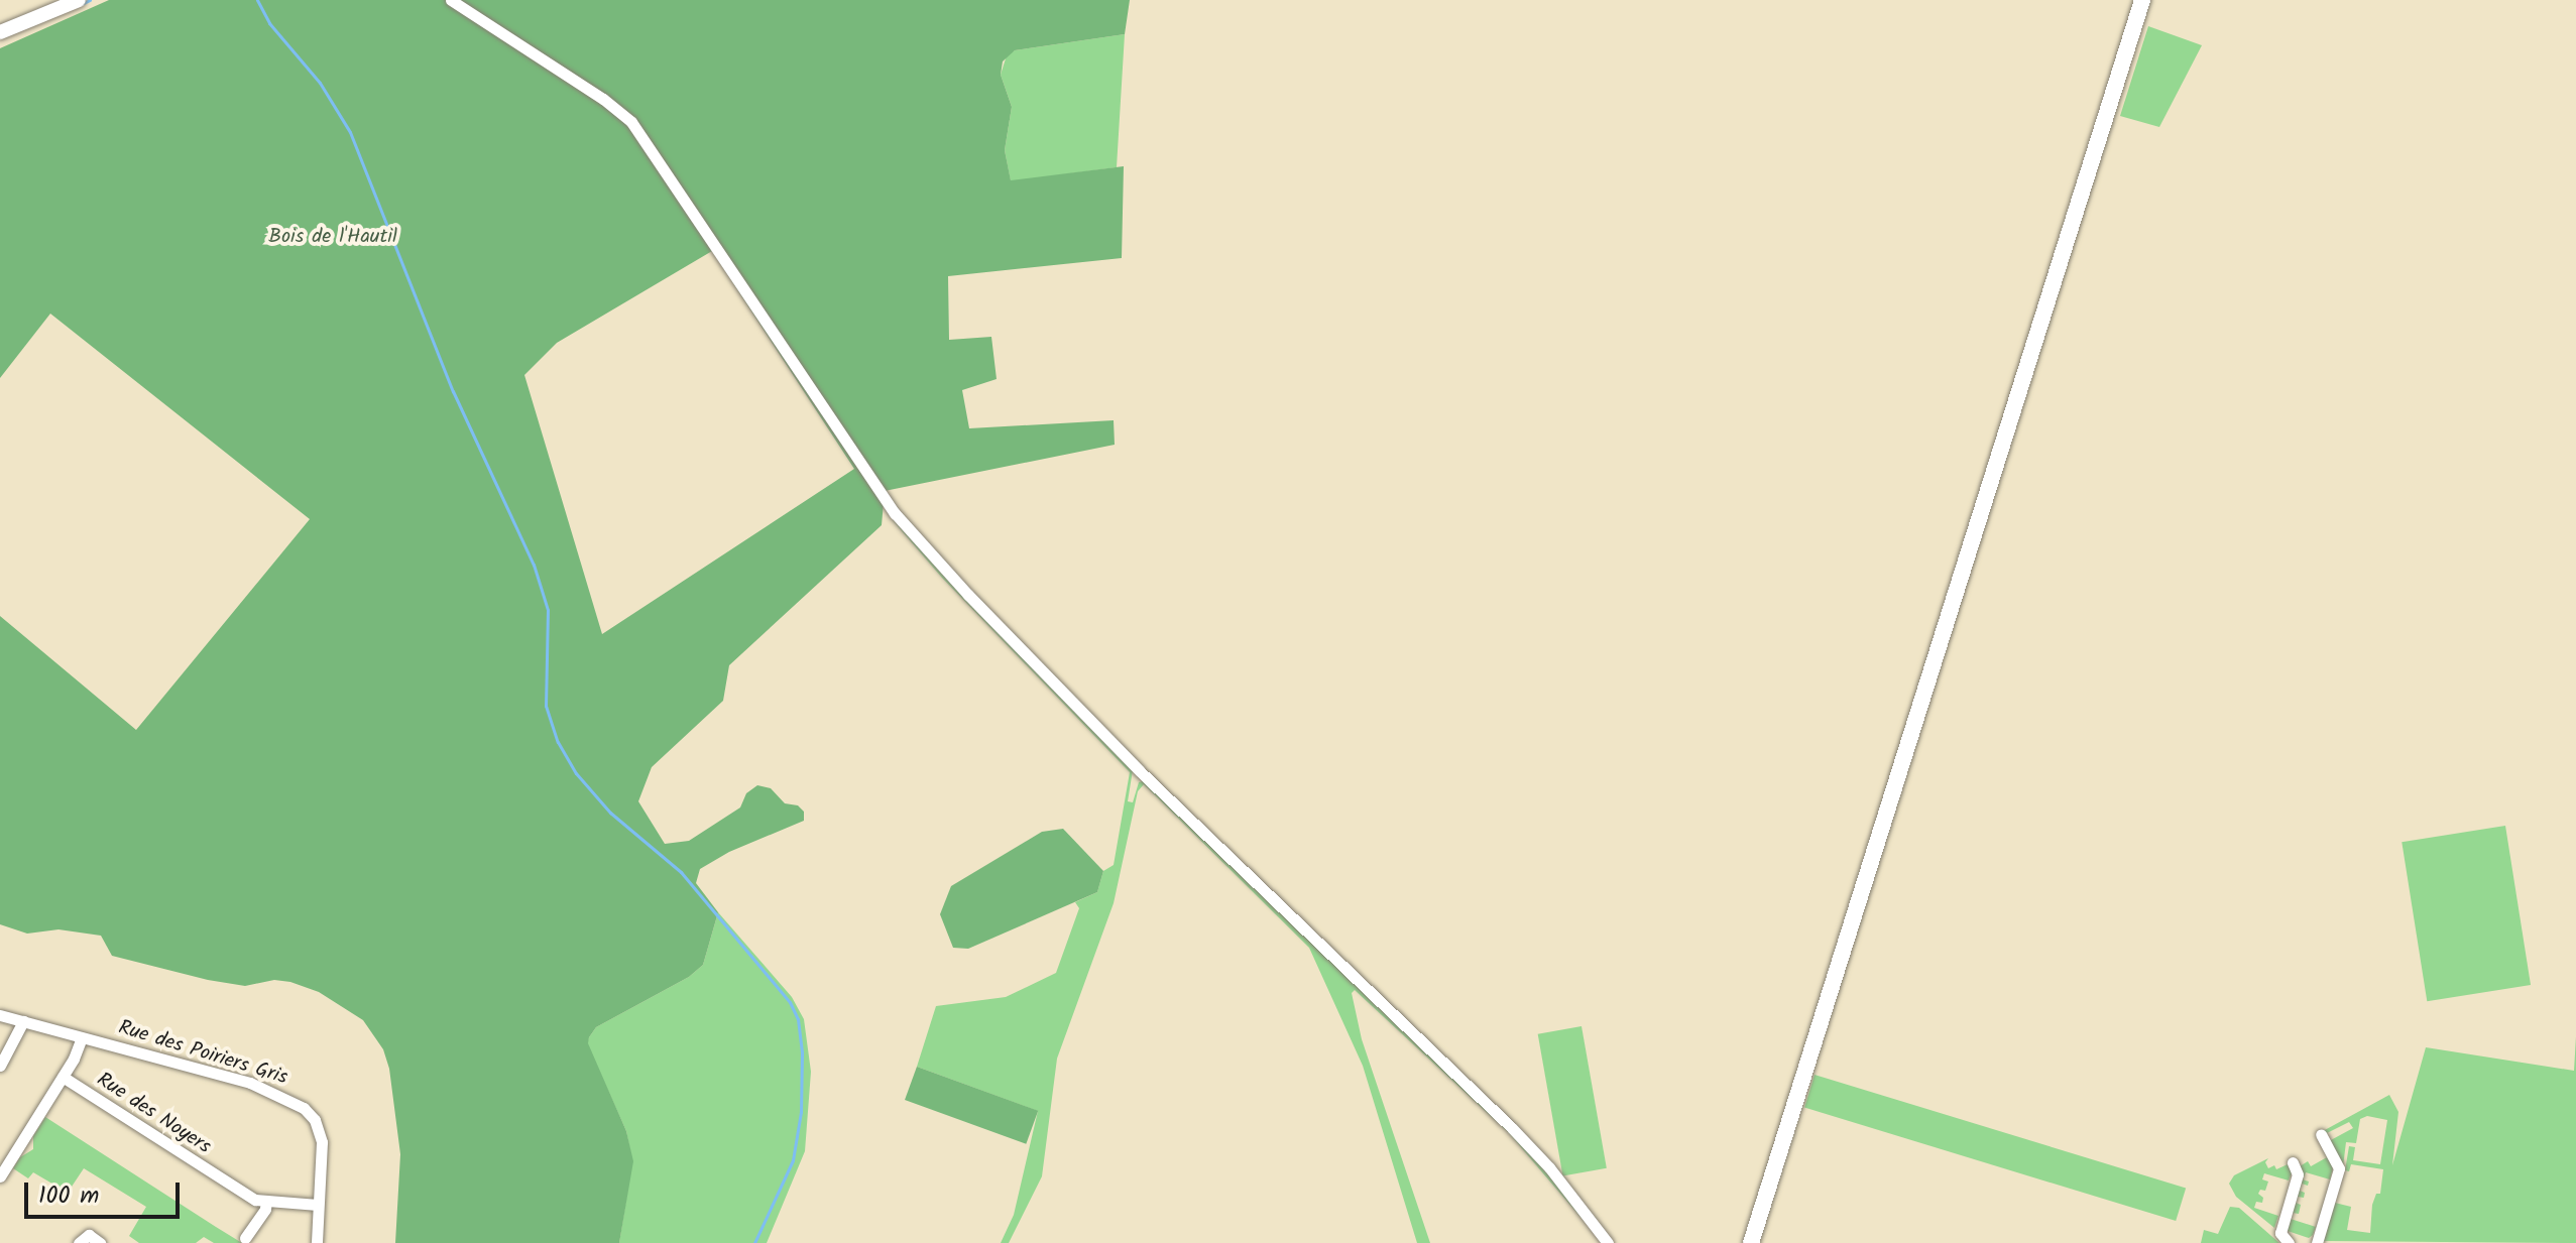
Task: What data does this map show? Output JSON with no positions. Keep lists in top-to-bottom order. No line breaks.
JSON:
{"streets":{"street":["Rue des Poiriers Gris","Rue des Noyers"]},"crossings":[["Rue des Poiriers Gris","Rue des Noyers"]],"parks":["Bois de l'Hautil"],"scale_bar":"100 m"}
